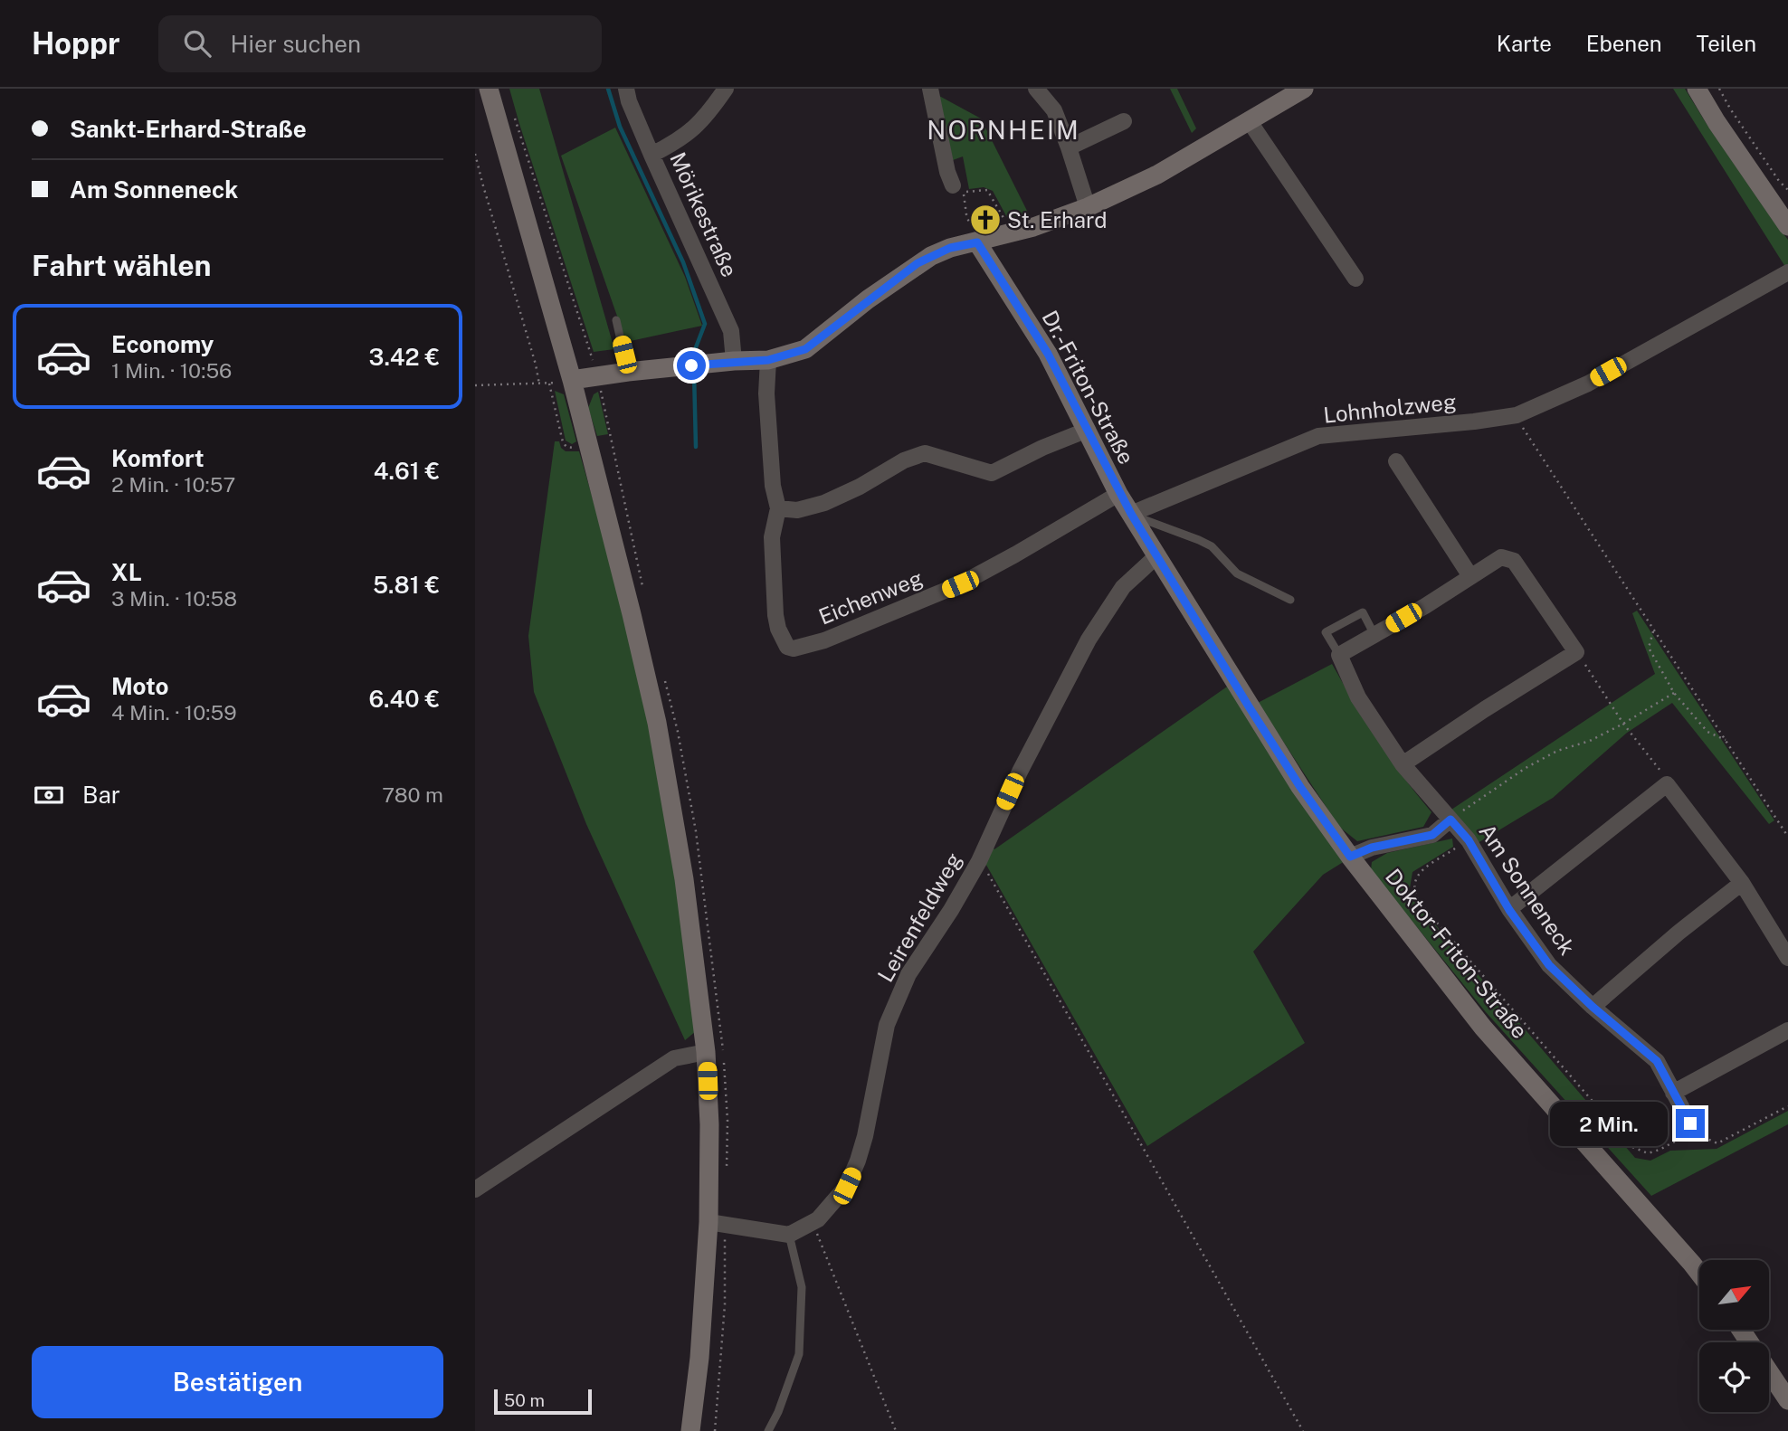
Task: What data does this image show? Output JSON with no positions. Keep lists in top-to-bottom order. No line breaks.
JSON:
{"streets":{"street":["Mörikestraße","Dr.-Friton-Straße","Lohnholzweg","Eichenweg","Am Sonneneck","Leirenfeldweg","Doktor-Friton-Straße"]},"crossings":[["Dr.-Friton-Straße","Lohnholzweg"],["Dr.-Friton-Straße","Eichenweg"],["Dr.-Friton-Straße","Leirenfeldweg"],["Dr.-Friton-Straße","Doktor-Friton-Straße"],["Am Sonneneck","Doktor-Friton-Straße"],["Leirenfeldweg","Doktor-Friton-Straße"]],"districts":["NORNHEIM"],"places":{"church":["St. Erhard"]},"scale_bar":"50 m","north":"top right","page":{"header":"Hoppr","search":"Hier suchen","nav":["Karte","Ebenen","Teilen"],"banner":["Sankt-Erhard-Straße","Am Sonneneck"],"heading":"Fahrt wählen","list":[{"name":"Economy","note":"1 Min. · 10:56","value":"3.42 €"},{"name":"Komfort","note":"2 Min. · 10:57","value":"4.61 €"},{"name":"XL","note":"3 Min. · 10:58","value":"5.81 €"},{"name":"Moto","note":"4 Min. · 10:59","value":"6.40 €"}],"pay":["Bar","780 m"],"bubble":"2 Min.","buttons":"Bestätigen","scale":"50 m"}}
